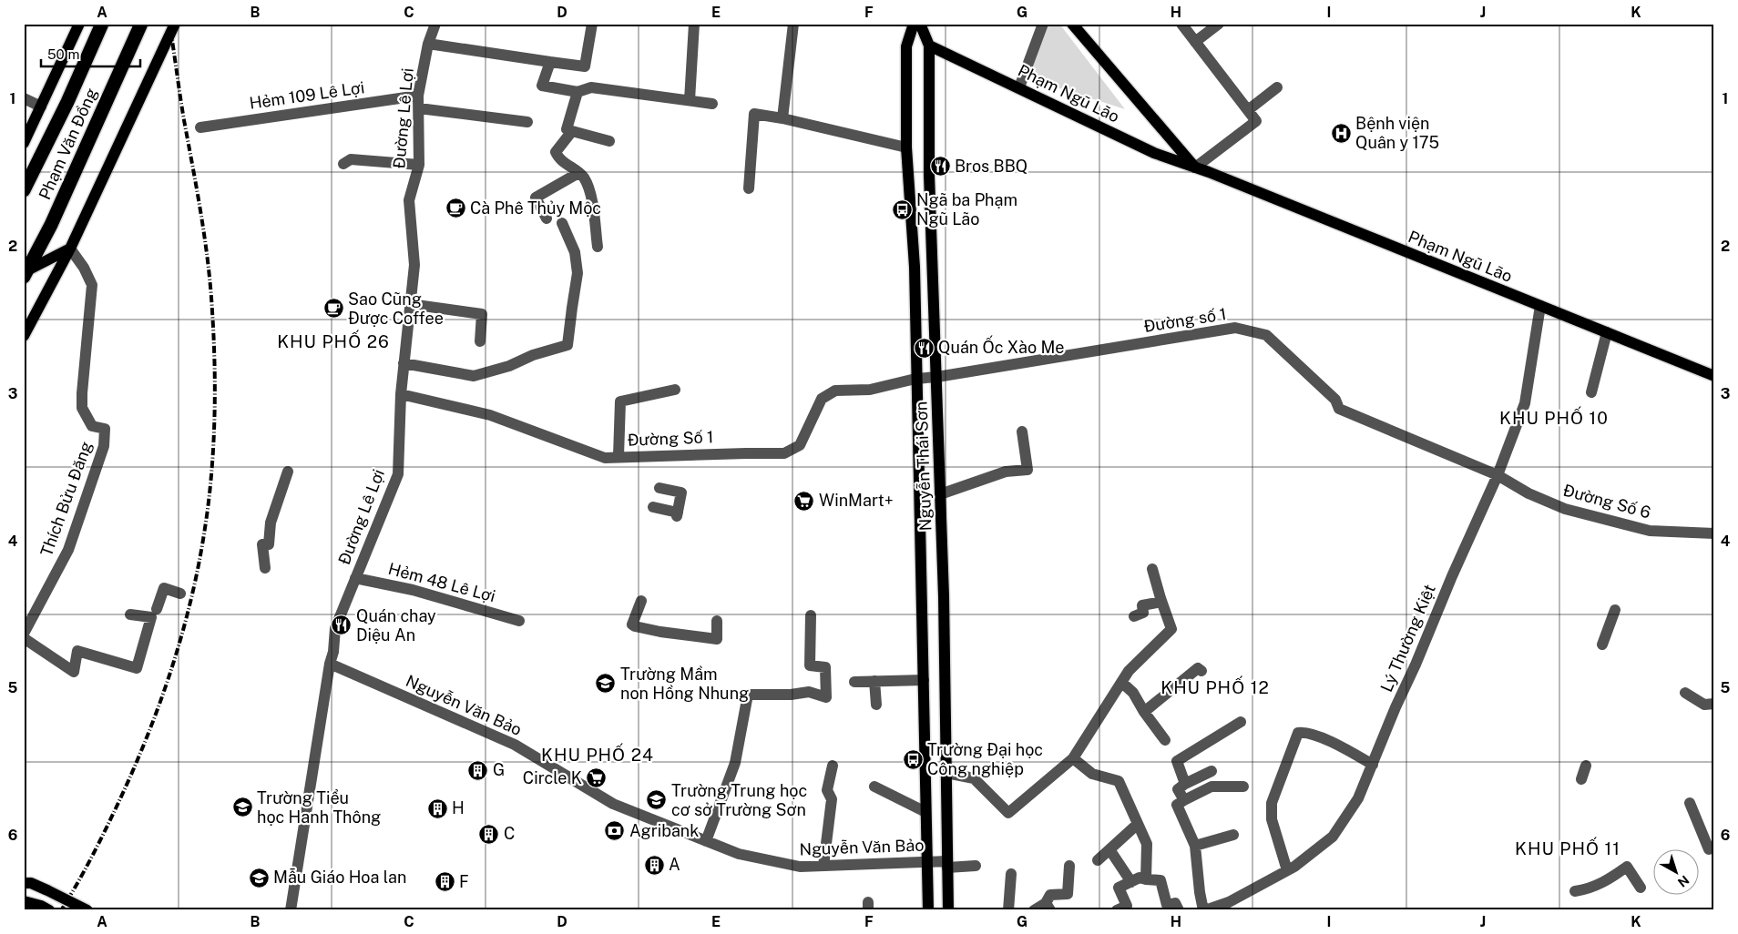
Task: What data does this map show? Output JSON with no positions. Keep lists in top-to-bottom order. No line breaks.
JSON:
{"streets":{"highway":["Phạm Văn Đồng"],"main road":["Phạm Ngũ Lão","Nguyễn Thái Sơn"],"street":["Hẻm 109 Lê Lợi","Đường Lê Lợi","Đường số 1","Đường Số 1","Thích Bửu Đăng","Đường Số 6","Hẻm 48 Lê Lợi","Lý Thường Kiệt","Nguyễn Văn Bảo"]},"crossings":[["Phạm Ngũ Lão","Nguyễn Thái Sơn"],["Phạm Ngũ Lão","Lý Thường Kiệt"],["Hẻm 109 Lê Lợi","Đường Lê Lợi"],["Đường Lê Lợi","Đường Số 1"],["Đường Lê Lợi","Hẻm 48 Lê Lợi"],["Đường Lê Lợi","Nguyễn Văn Bảo"],["Đường số 1","Đường Số 1"],["Đường số 1","Nguyễn Thái Sơn"],["Đường số 1","Đường Số 6"],["Đường số 1","Lý Thường Kiệt"],["Đường Số 1","Nguyễn Thái Sơn"],["Nguyễn Thái Sơn","Nguyễn Văn Bảo"],["Đường Số 6","Lý Thường Kiệt"]],"districts":["KHU PHỐ 26","KHU PHỐ 10","KHU PHỐ 12","KHU PHỐ 24","KHU PHỐ 11"],"places":{"hospital":["Bệnh viện Quân y 175"],"restaurant":["Bros BBQ","Quán Ốc Xào Me","Quán chay Diệu An"],"cafe":["Cà Phê Thủy Mộc","Sao Cũng Được Coffee"],"bus stop":["Ngã ba Phạm Ngũ Lão","Trường Đại học Công nghiệp"],"supermarket":["WinMart+","Circle K"],"school or university":["Trường Mầm non Hồng Nhung","Trường Trung học cơ sở Trường Sơn","Trường Tiểu học Hanh Thông","Mẫu Giáo Hoa lan"],"building":["G","H","C","A","F"],"bank":["Agribank"]},"scale_bar":"50 m","north":"bottom right","grid":{"columns":["A","B","C","D","E","F","G","H","I","J","K"],"rows":["1","2","3","4","5","6"]}}
